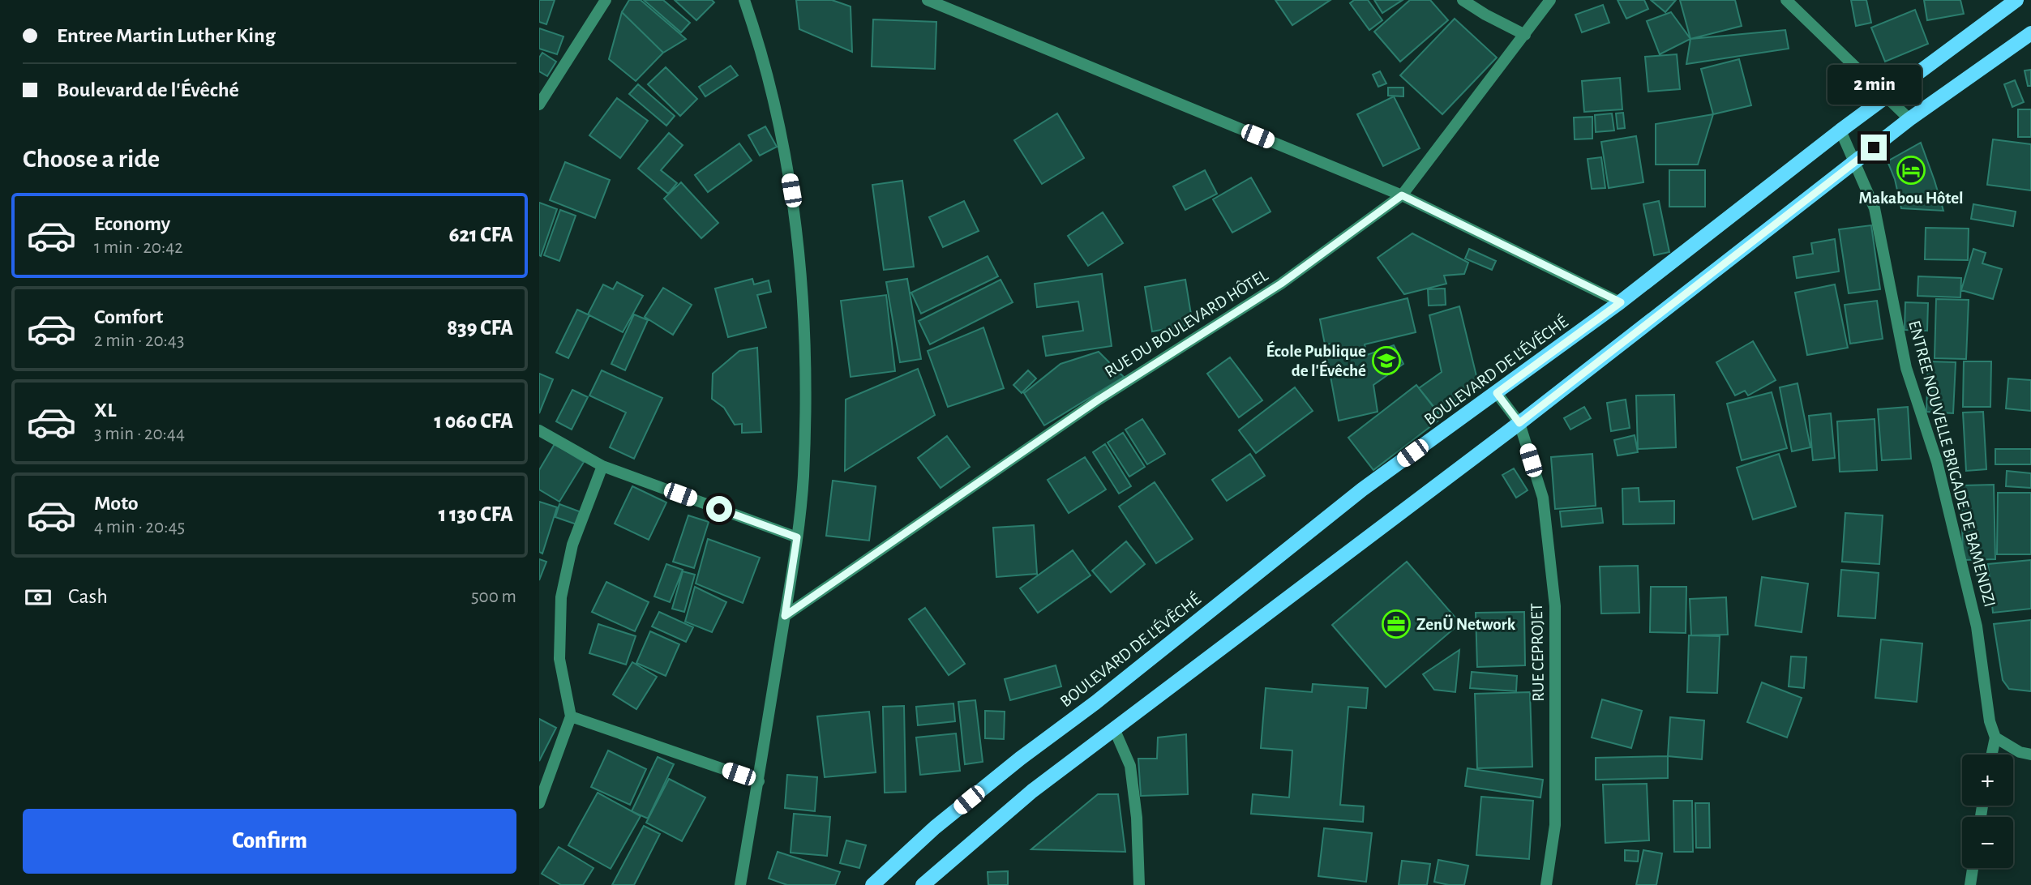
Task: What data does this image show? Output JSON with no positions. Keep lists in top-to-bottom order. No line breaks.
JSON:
{"streets":{"main road":["BOULEVARD DE L'ÉVÊCHÉ"],"street":["RUE DU BOULEVARD HÔTEL","ENTREE NOUVELLE BRIGADE DE BAMENDZI","RUE CEPROJET"]},"crossings":[["BOULEVARD DE L'ÉVÊCHÉ","ENTREE NOUVELLE BRIGADE DE BAMENDZI"],["BOULEVARD DE L'ÉVÊCHÉ","RUE CEPROJET"]],"places":{"hotel":["Makabou Hôtel"],"school or university":["École Publique de l'Évêché"],"office":["ZenÜ Network"]},"page":{"banner":["Entree Martin Luther King","Boulevard de l'Évêché"],"bubble":"2 min","heading":"Choose a ride","list":[{"name":"Economy","note":"1 min · 20:42","value":"621 CFA"},{"name":"Comfort","note":"2 min · 20:43","value":"839 CFA"},{"name":"XL","note":"3 min · 20:44","value":"1 060 CFA"},{"name":"Moto","note":"4 min · 20:45","value":"1 130 CFA"}],"pay":["Cash","500 m"],"map_buttons":["+","−"],"buttons":"Confirm"}}
